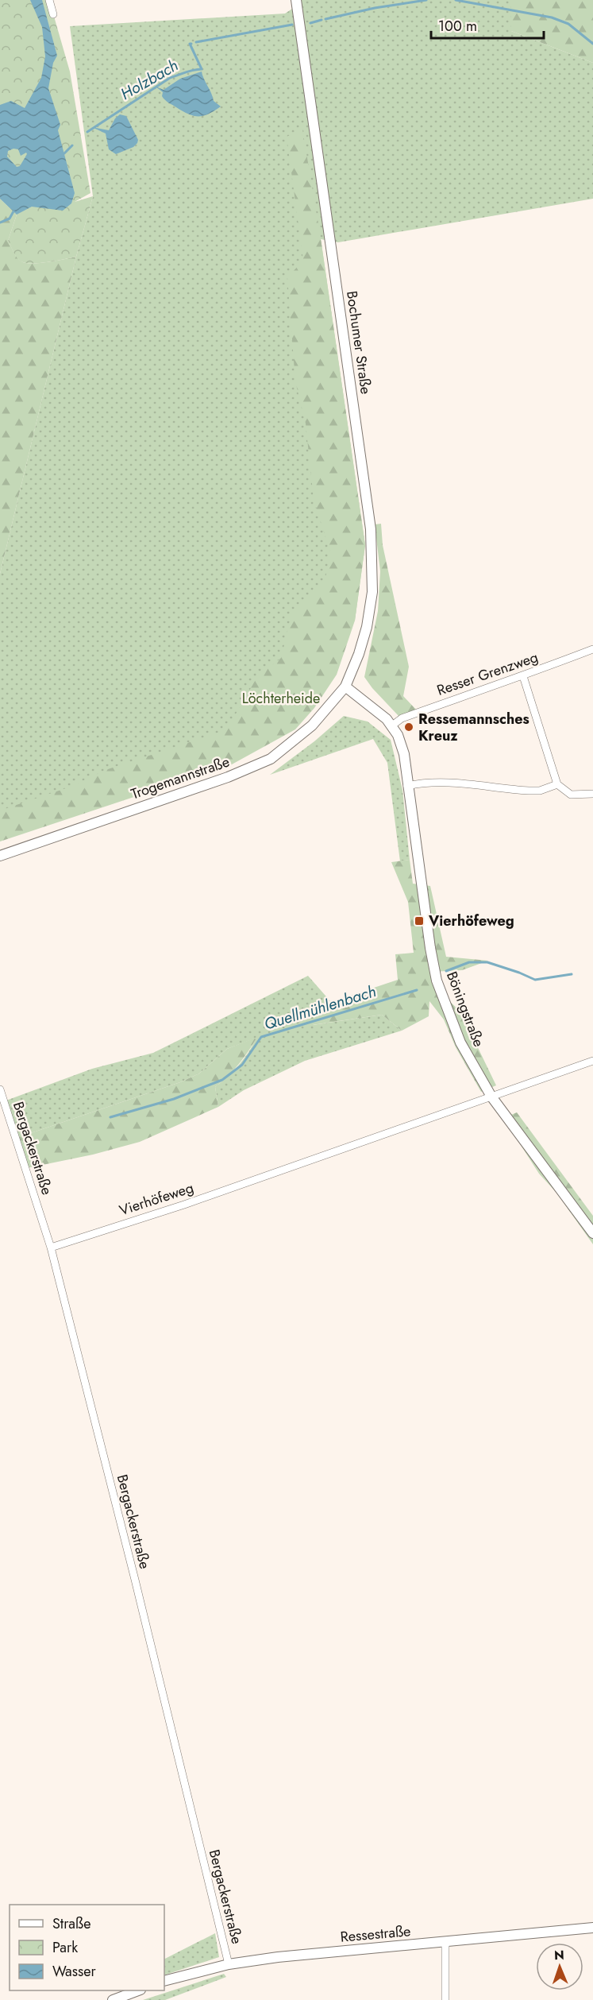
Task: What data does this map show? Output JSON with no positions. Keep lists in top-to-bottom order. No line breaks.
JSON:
{"streets":{"main road":["Bochumer Straße","Trogemannstraße","Böningstraße","Ressestraße"],"street":["Resser Grenzweg","Bergackerstraße","Vierhöfeweg"]},"crossings":[["Bochumer Straße","Trogemannstraße"],["Bochumer Straße","Böningstraße"],["Resser Grenzweg","Böningstraße"],["Trogemannstraße","Böningstraße"],["Böningstraße","Vierhöfeweg"],["Bergackerstraße","Vierhöfeweg"],["Bergackerstraße","Ressestraße"]],"water":["Holzbach","Quellmühlenbach"],"parks":["Löchterheide"],"places":{"other":["Ressemannsches Kreuz"],"transit":["Vierhöfeweg"]},"legend":["Straße","Park","Wasser"],"scale_bar":"100 m","north":"top"}
